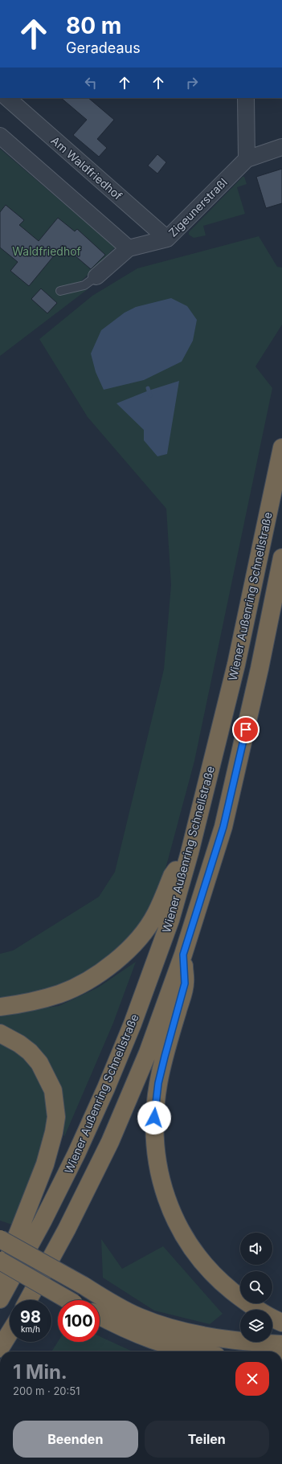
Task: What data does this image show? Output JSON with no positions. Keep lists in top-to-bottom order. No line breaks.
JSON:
{"streets":{"highway":["Wiener Außenring Schnellstraße"],"street":["Am Waldfriedhof","Zigeunerstraßl"]},"crossings":[["Am Waldfriedhof","Zigeunerstraßl"]],"parks":["Waldfriedhof"],"page":{"turn":["80 m","Geradeaus"],"speed":"98 km/h","limit":"100","heading":["1 Min.","200 m · 20:51"],"buttons":["Beenden","Teilen"]}}
